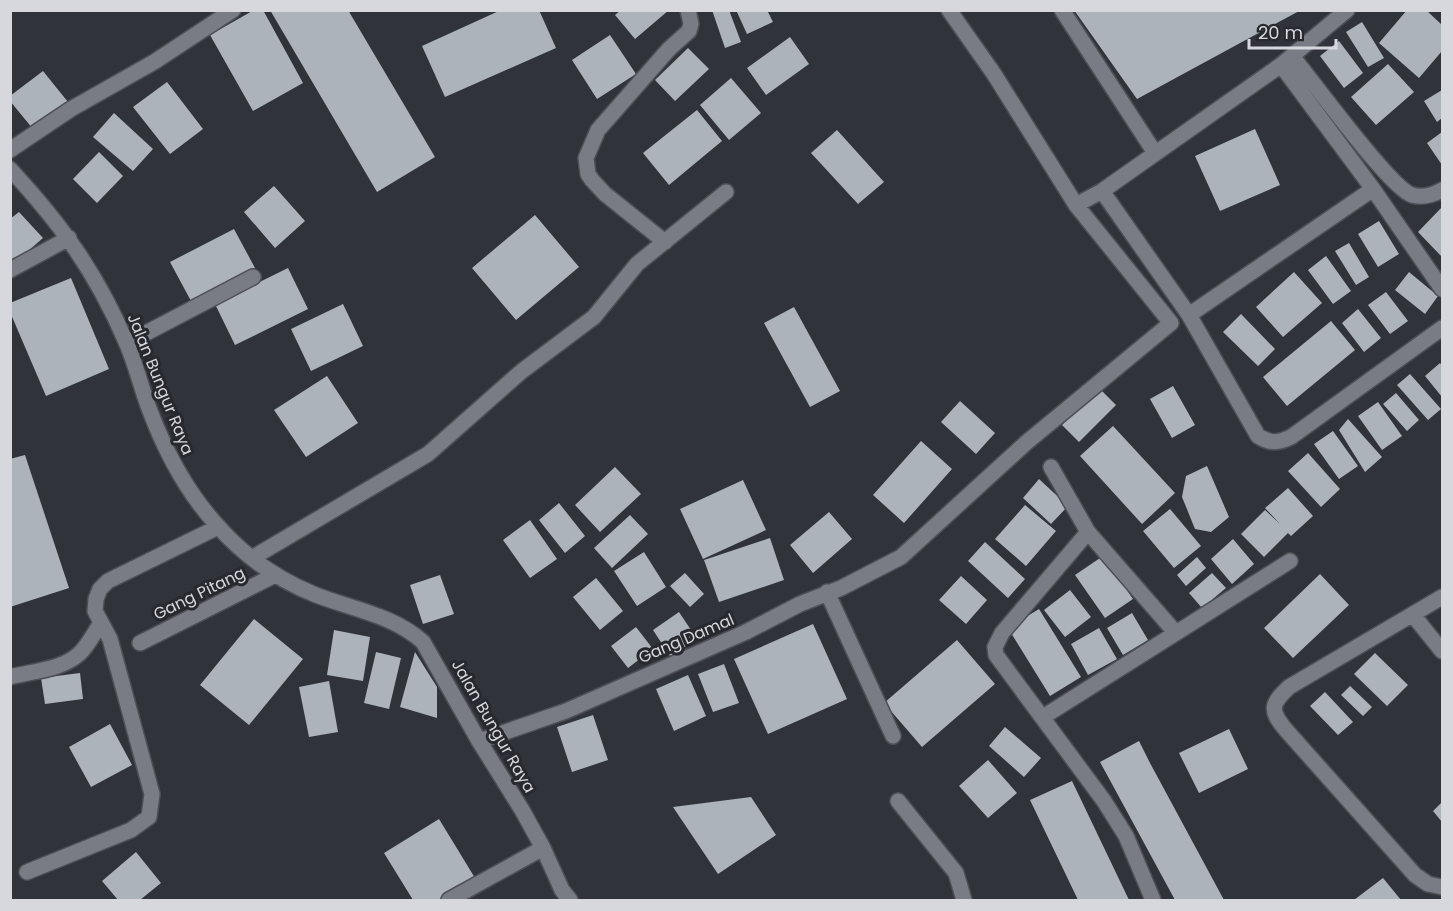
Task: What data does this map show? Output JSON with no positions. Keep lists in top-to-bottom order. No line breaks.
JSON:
{"streets":{"street":["Jalan Bungur Raya","Gang Pitang","Gang Damal"]},"crossings":[["Jalan Bungur Raya","Gang Pitang"],["Jalan Bungur Raya","Gang Damal"]],"scale_bar":"20 m"}
